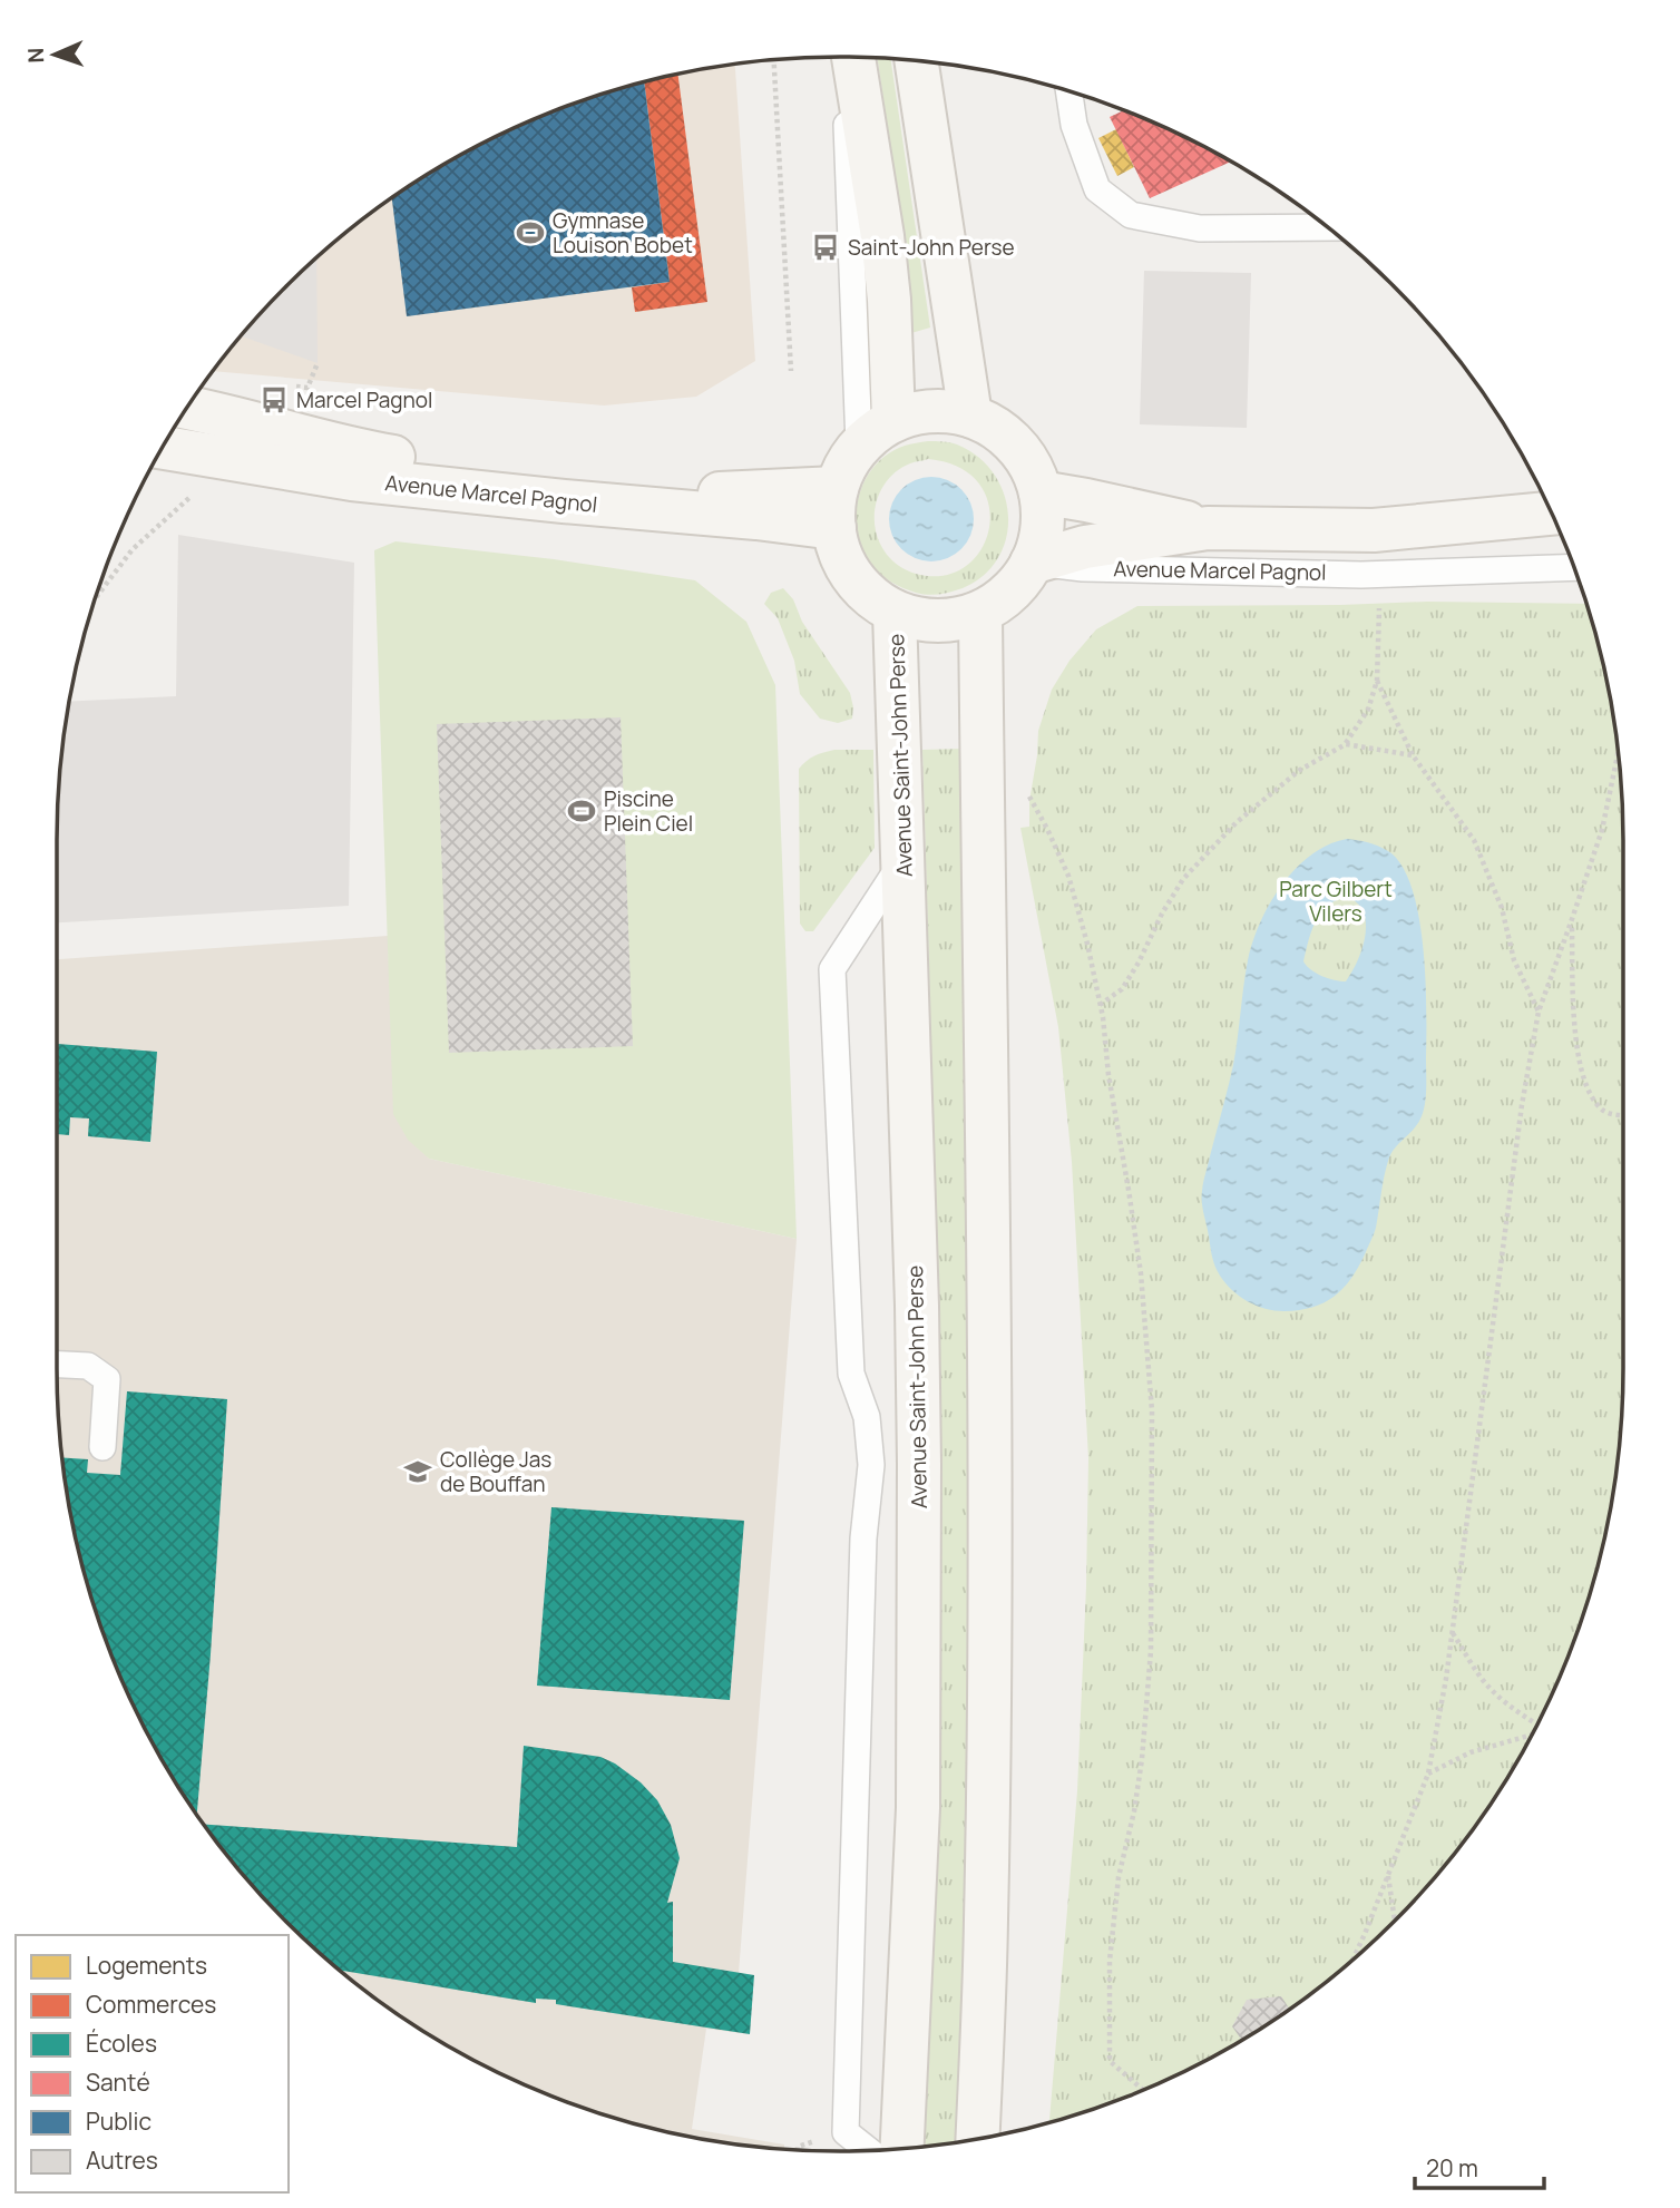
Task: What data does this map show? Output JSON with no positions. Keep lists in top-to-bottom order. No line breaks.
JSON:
{"streets":{"main road":["Avenue Marcel Pagnol","Avenue Saint-John Perse"]},"crossings":[["Avenue Marcel Pagnol","Avenue Saint-John Perse"]],"parks":["Parc Gilbert Vilers"],"places":{"sports":["Gymnase Louison Bobet","Piscine Plein Ciel"],"bus stop":["Saint-John Perse","Marcel Pagnol"],"school or university":["Collège Jas de Bouffan"]},"legend":["Logements","Commerces","Écoles","Santé","Public","Autres"],"scale_bar":"20 m","north":"left"}
